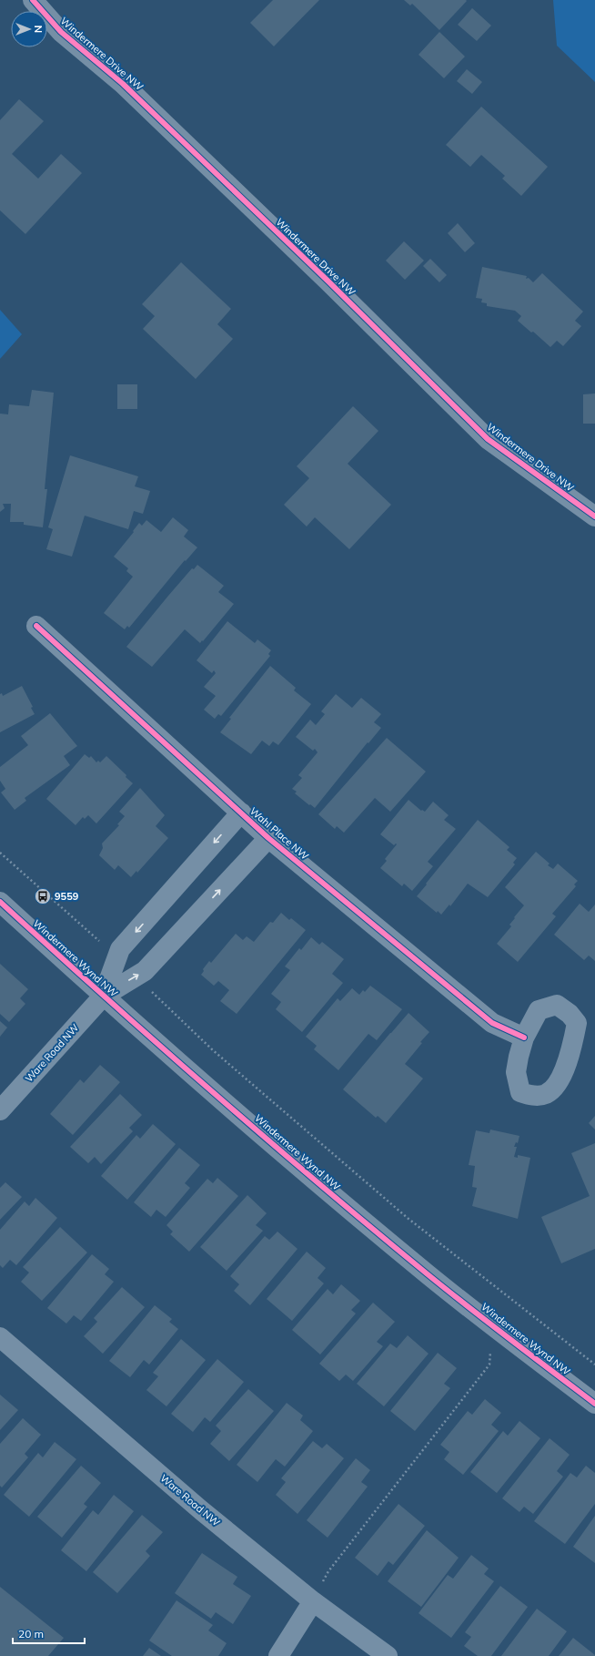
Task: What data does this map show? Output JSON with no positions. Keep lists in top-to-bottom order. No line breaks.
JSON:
{"streets":{"street":["Windermere Drive NW","Wahl Place NW","Windermere Wynd NW","Ware Road NW"]},"crossings":[["Wahl Place NW","Windermere Wynd NW"],["Wahl Place NW","Ware Road NW"],["Windermere Wynd NW","Ware Road NW"]],"places":{"bus stop":["9559"]},"scale_bar":"20 m","north":"right"}
